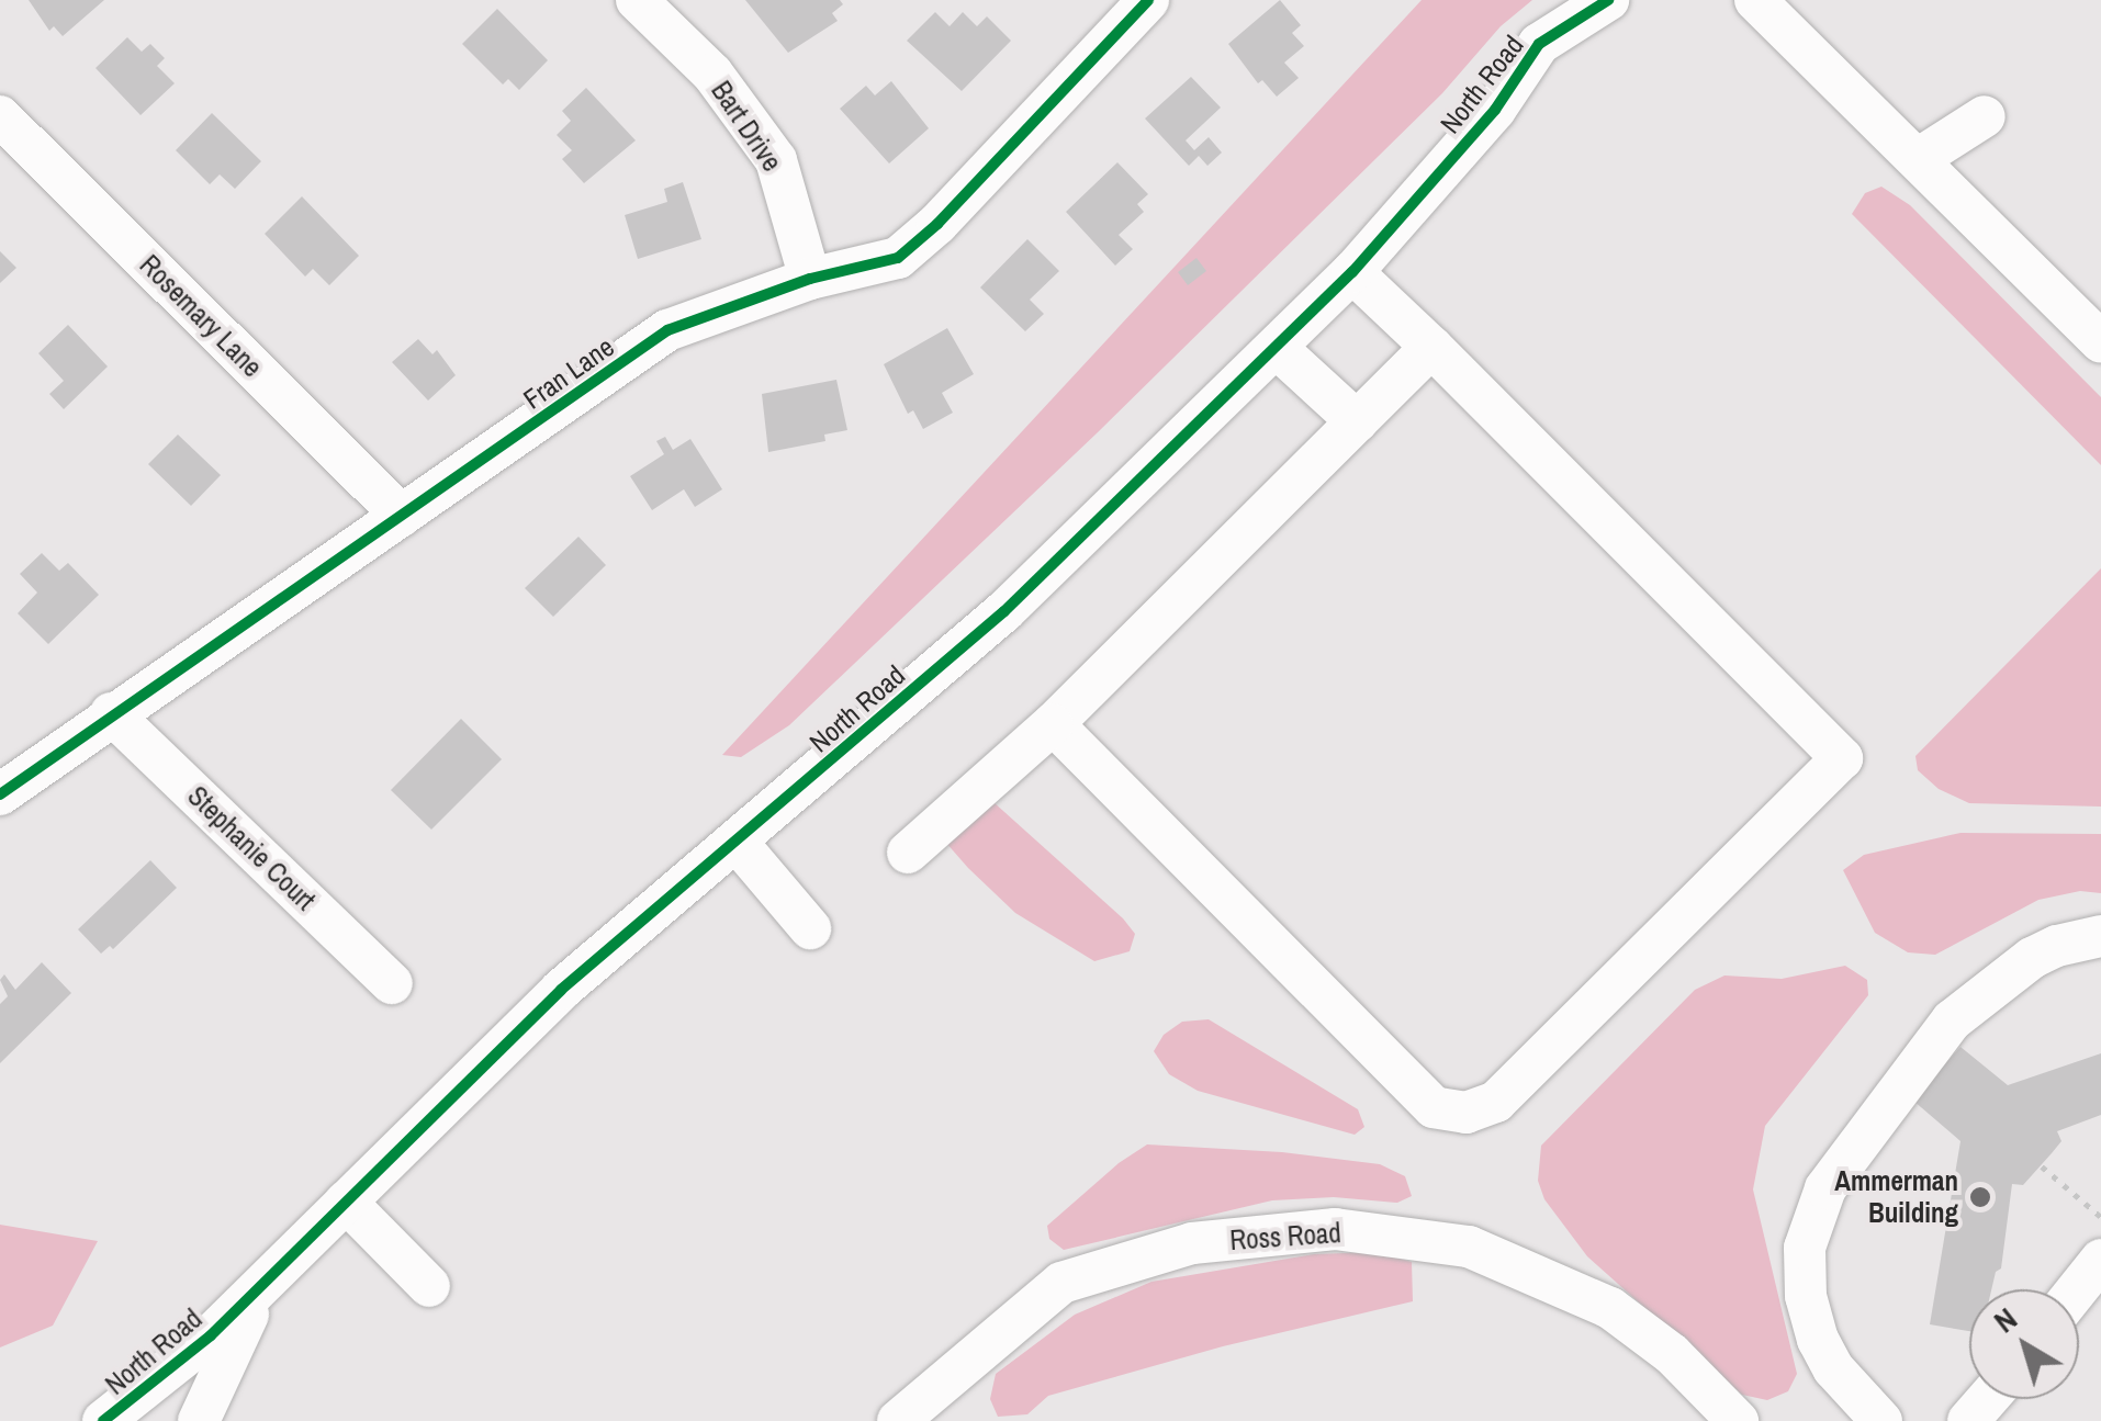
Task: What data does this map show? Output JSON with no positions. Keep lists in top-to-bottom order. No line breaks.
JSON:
{"streets":{"street":["North Road","Bart Drive","Rosemary Lane","Fran Lane","Stephanie Court","Ross Road"]},"crossings":[["Bart Drive","Fran Lane"],["Rosemary Lane","Fran Lane"],["Fran Lane","Stephanie Court"]],"places":["Ammerman Building"],"north":"top left"}
